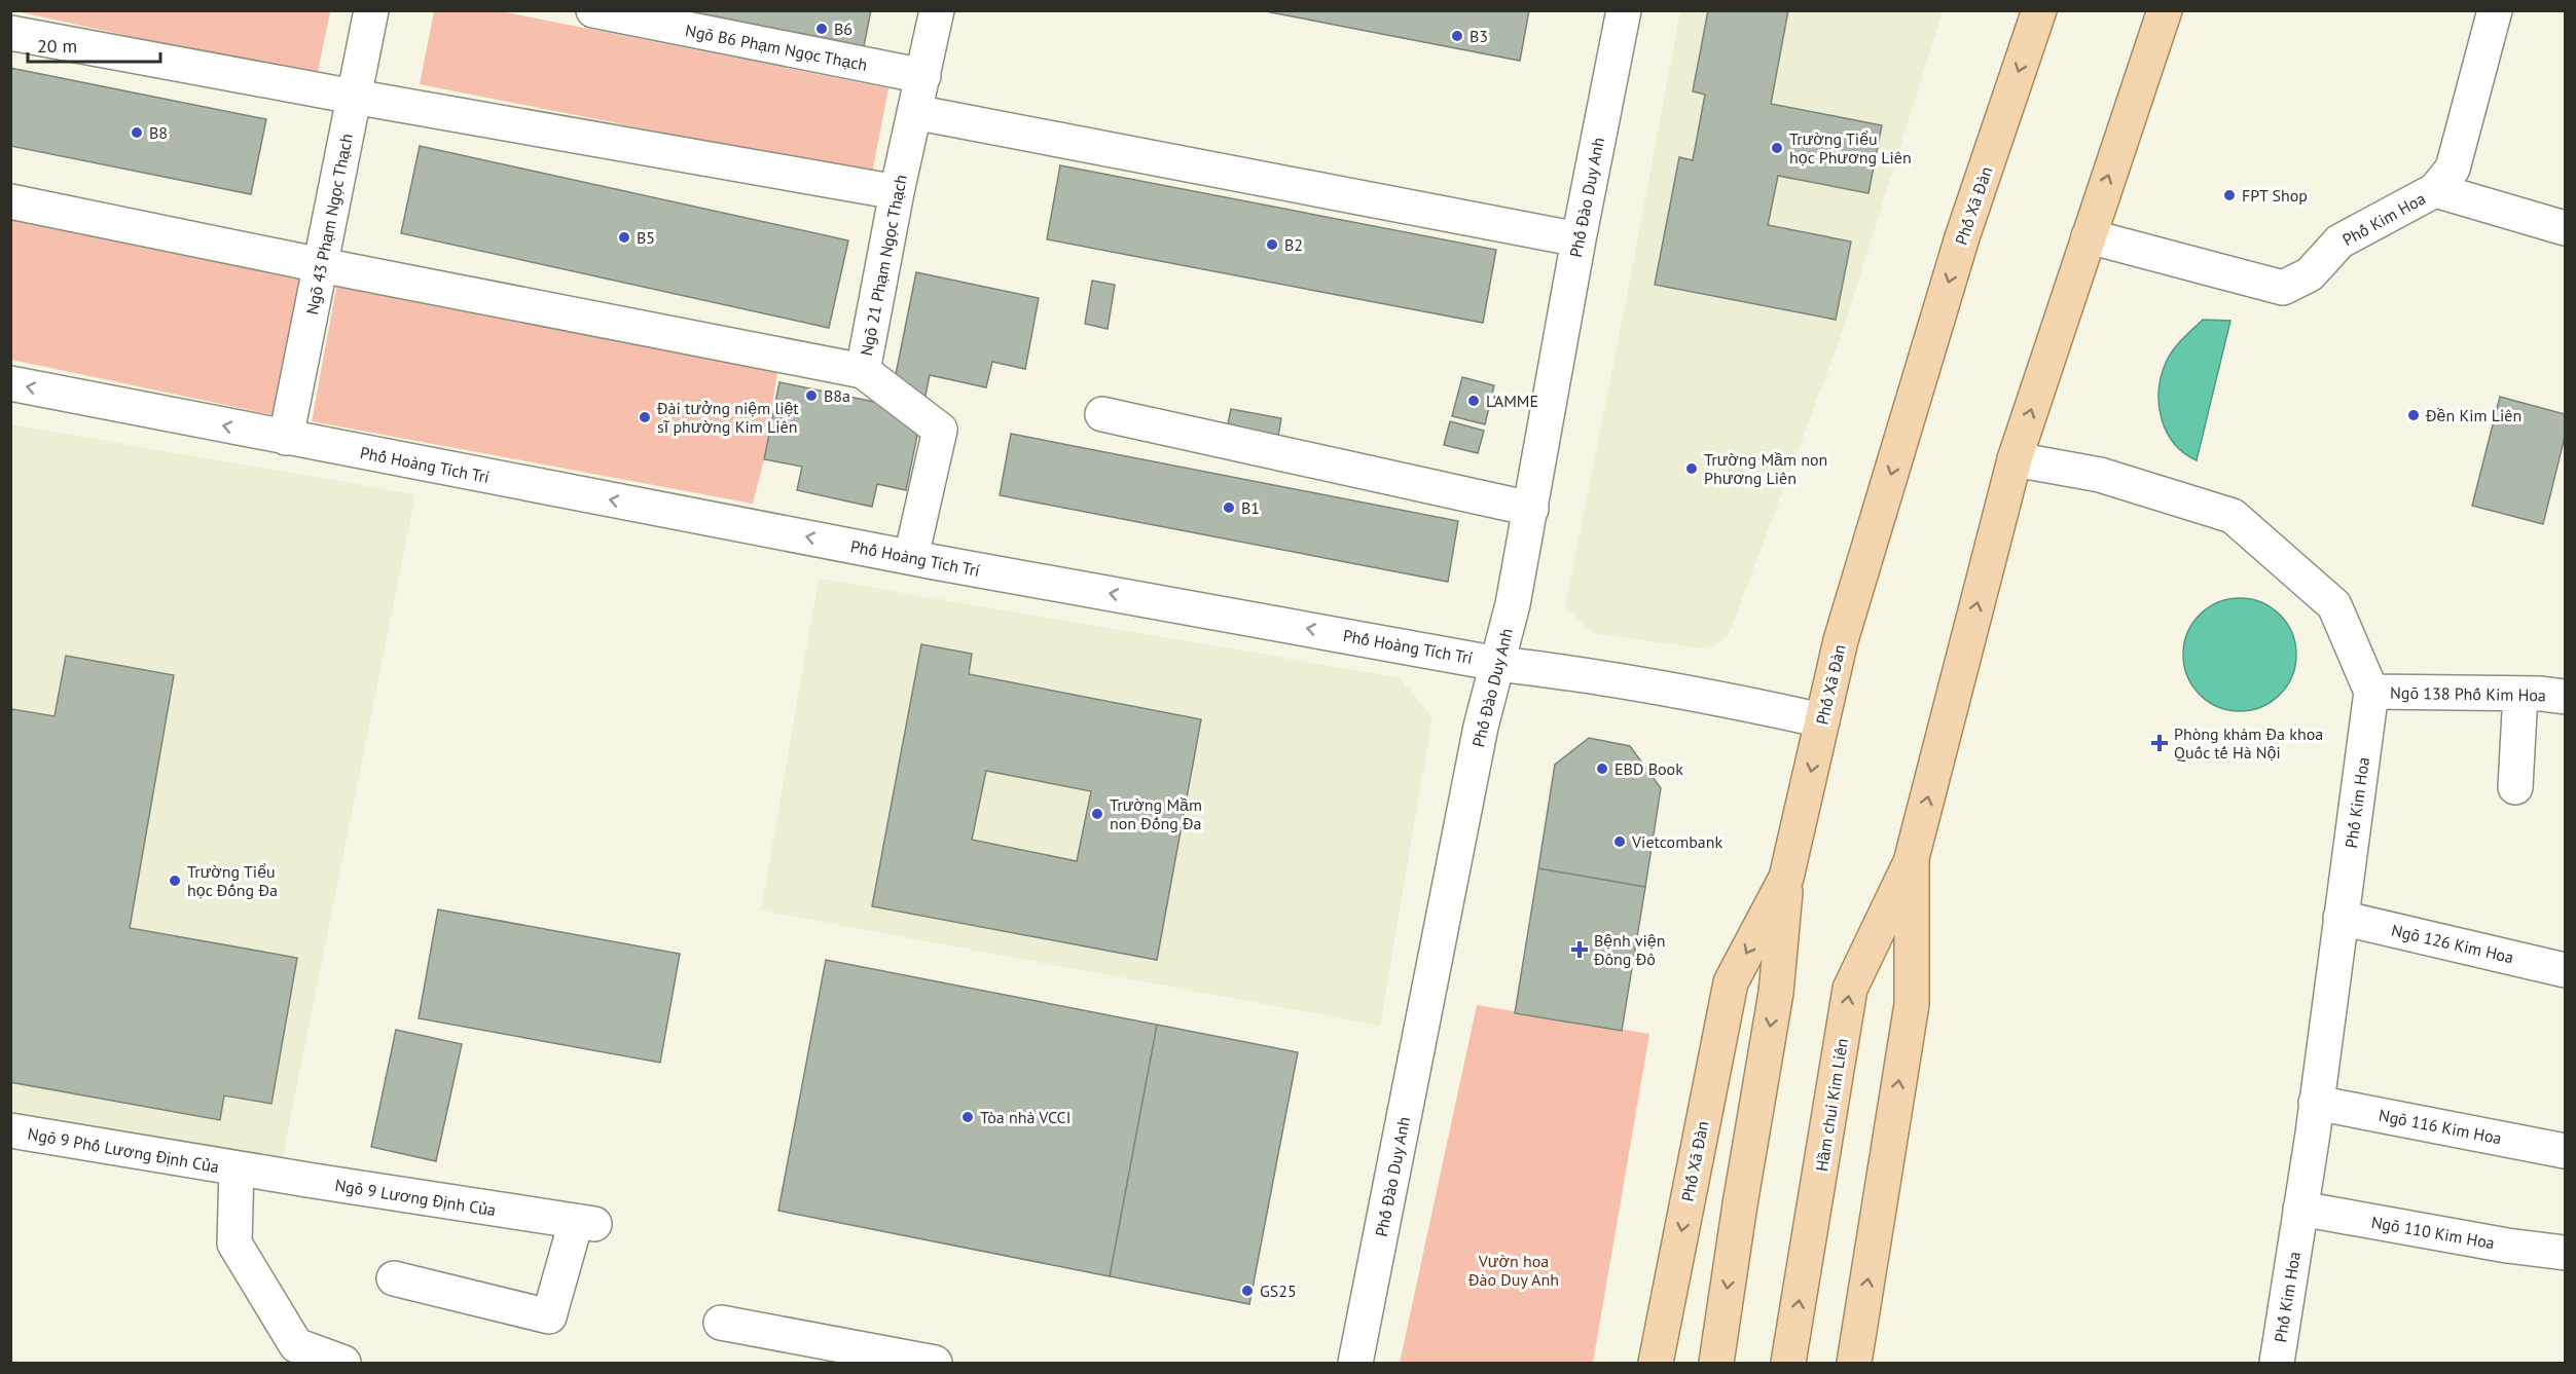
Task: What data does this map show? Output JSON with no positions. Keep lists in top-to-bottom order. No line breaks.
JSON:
{"streets":{"main road":["Phố Xã Đàn","Hầm chui Kim Liên"],"street":["Ngõ B6 Phạm Ngọc Thạch","Phố Đào Duy Anh","Phố Kim Hoa","Ngõ 43 Phạm Ngọc Thạch","Ngõ 21 Phạm Ngọc Thạch","Phố Hoàng Tích Trí","Ngõ 138 Phố Kim Hoa","Ngõ 126 Kim Hoa","Ngõ 116 Kim Hoa","Ngõ 9 Phố Lương Định Của","Ngõ 9 Lương Định Của","Ngõ 110 Kim Hoa"]},"crossings":[["Ngõ B6 Phạm Ngọc Thạch","Ngõ 21 Phạm Ngọc Thạch"],["Phố Đào Duy Anh","Phố Hoàng Tích Trí"],["Phố Xã Đàn","Phố Hoàng Tích Trí"],["Phố Kim Hoa","Ngõ 138 Phố Kim Hoa"],["Phố Kim Hoa","Ngõ 126 Kim Hoa"],["Phố Kim Hoa","Ngõ 116 Kim Hoa"],["Phố Kim Hoa","Ngõ 110 Kim Hoa"],["Ngõ 43 Phạm Ngọc Thạch","Phố Hoàng Tích Trí"],["Ngõ 21 Phạm Ngọc Thạch","Phố Hoàng Tích Trí"],["Ngõ 9 Phố Lương Định Của","Ngõ 9 Lương Định Của"]],"parks":["Vườn hoa Đào Duy Anh"],"places":{"other":["B6","B3","B8","Trường Tiểu học Phương Liên","FPT Shop","B5","B2","B8a","L'AMME","Đền Kim Liên","Đài tưởng niệm liệt sĩ phường Kim Liên","Trường Mầm non Phương Liên","B1","EBD Book","Trường Mầm non Đống Đa","Vietcombank","Trường Tiểu học Đống Đa","Tòa nhà VCCI","GS25"],"health":["Phòng khám Đa khoa Quốc tế Hà Nội","Bệnh viện Đông Đô"]},"scale_bar":"20 m"}
